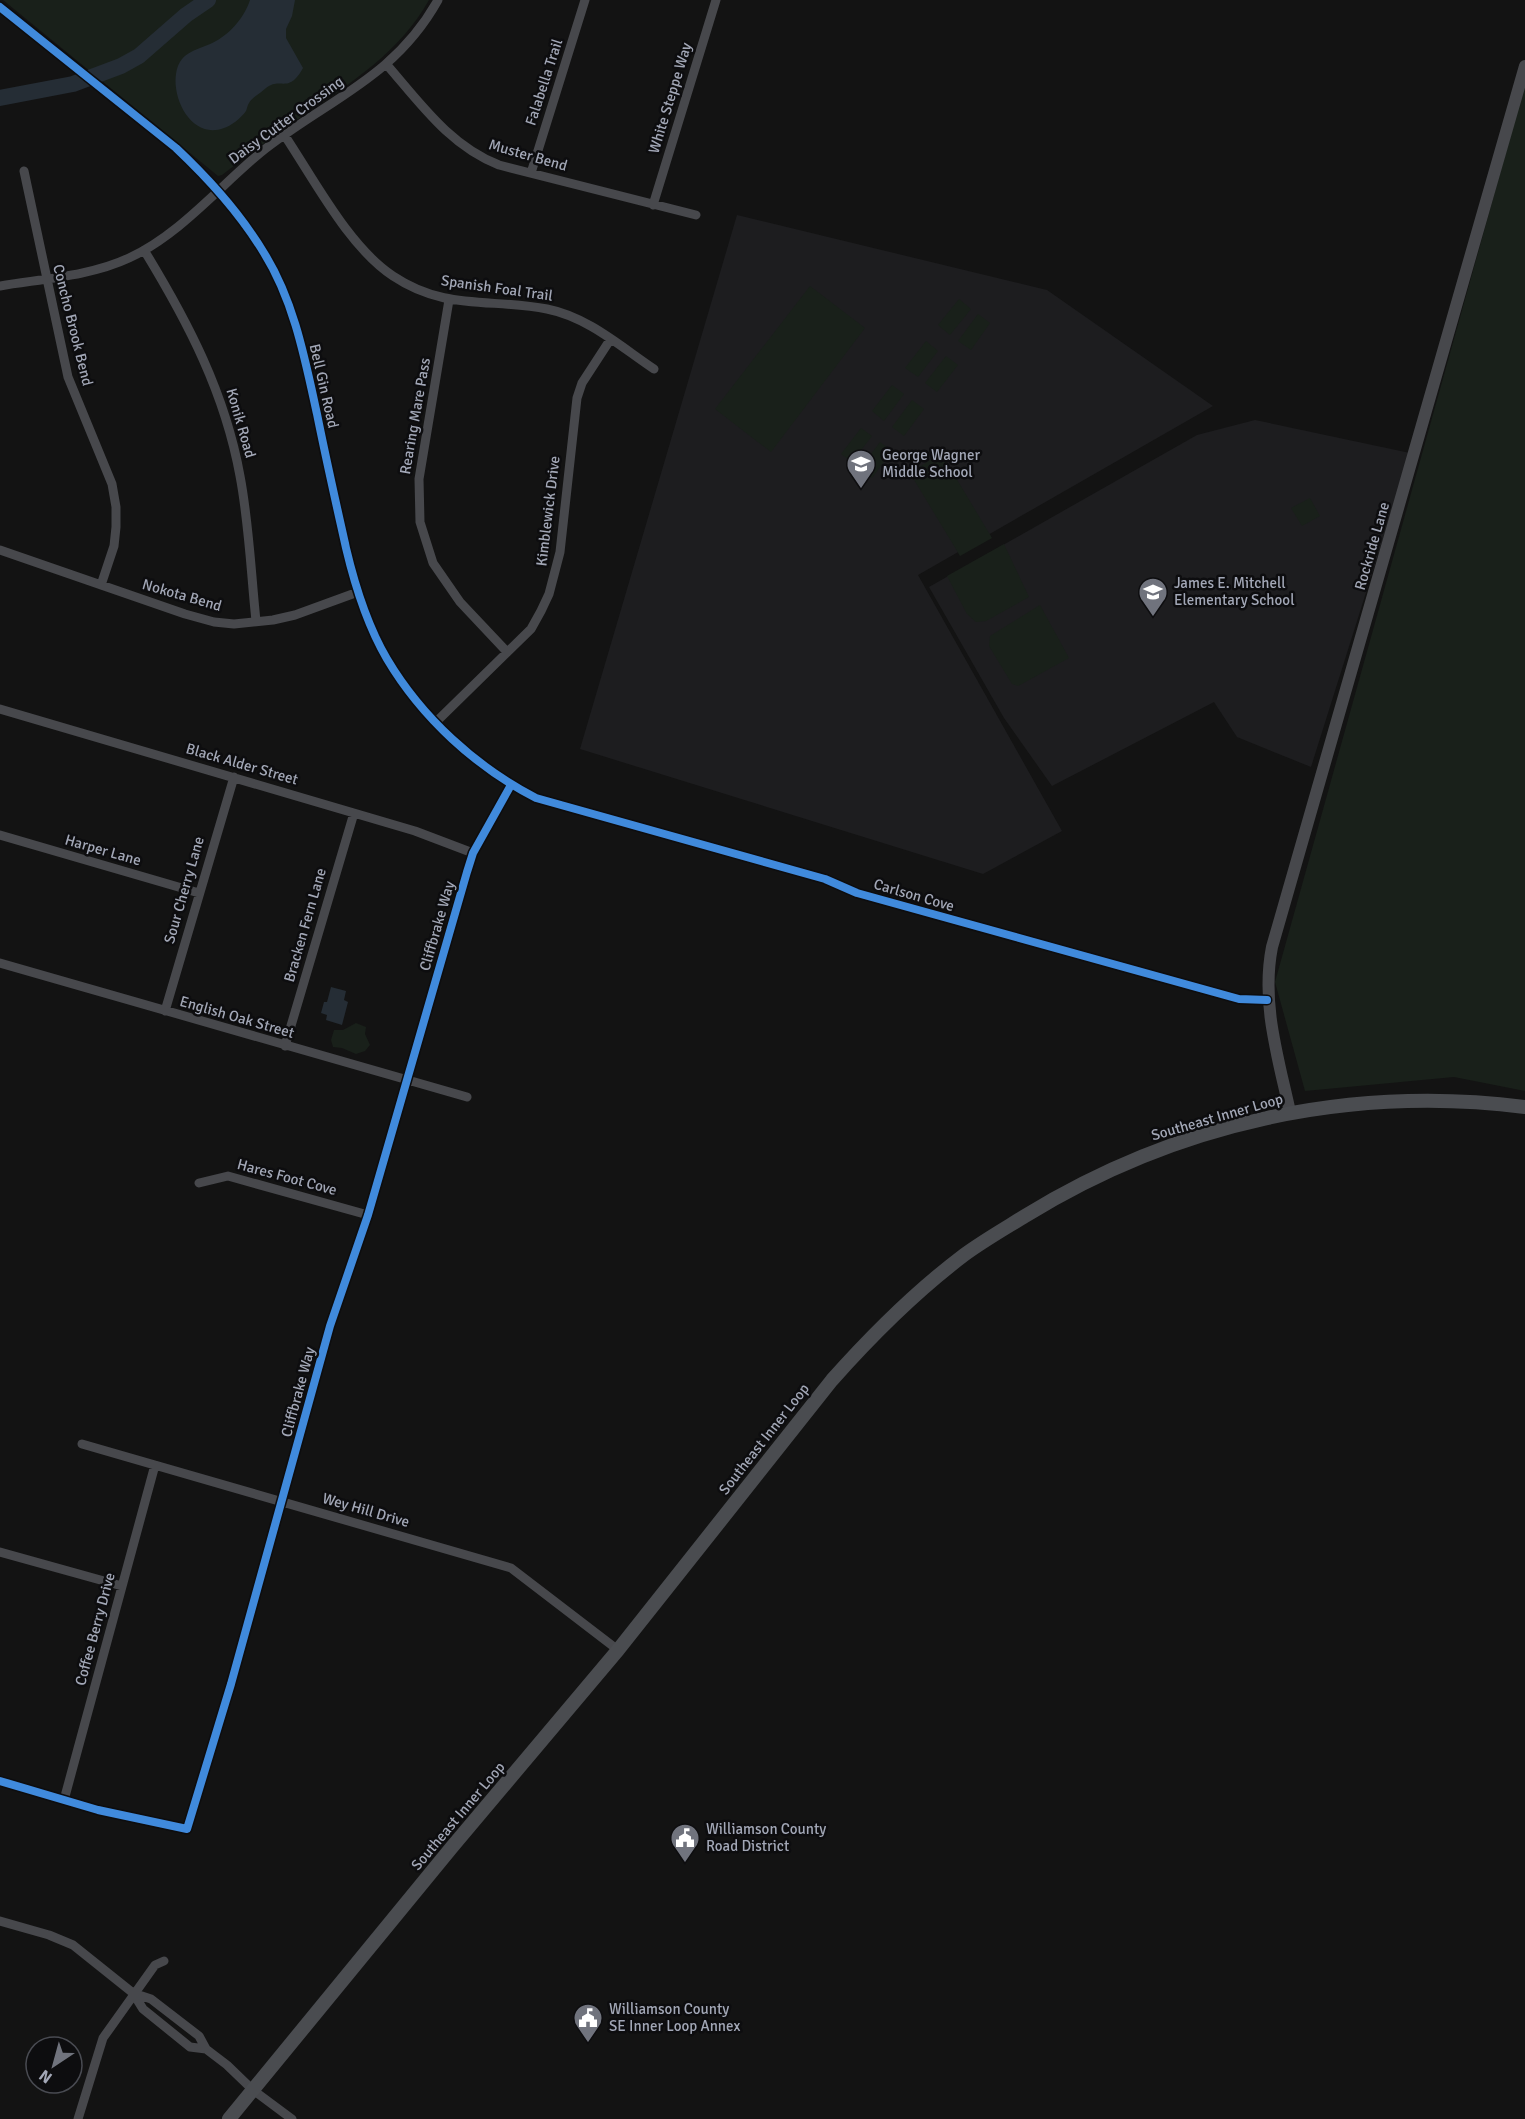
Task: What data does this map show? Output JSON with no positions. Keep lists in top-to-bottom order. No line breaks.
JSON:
{"streets":{"main road":["Southeast Inner Loop"],"street":["Falabella Trail","White Steppe Way","Daisy Cutter Crossing","Muster Bend","Spanish Foal Trail","Concho Brook Bend","Bell Gin Road","Rearing Mare Pass","Konik Road","Kimblewick Drive","Rockride Lane","Nokota Bend","Black Alder Street","Harper Lane","Sour Cherry Lane","Carlson Cove","Bracken Fern Lane","Cliffbrake Way","English Oak Street","Hares Foot Cove","Wey Hill Drive","Coffee Berry Drive"]},"crossings":[["Falabella Trail","Muster Bend"],["White Steppe Way","Muster Bend"],["Daisy Cutter Crossing","Muster Bend"],["Daisy Cutter Crossing","Spanish Foal Trail"],["Daisy Cutter Crossing","Concho Brook Bend"],["Daisy Cutter Crossing","Bell Gin Road"],["Daisy Cutter Crossing","Konik Road"],["Spanish Foal Trail","Rearing Mare Pass"],["Spanish Foal Trail","Kimblewick Drive"],["Concho Brook Bend","Nokota Bend"],["Bell Gin Road","Kimblewick Drive"],["Bell Gin Road","Nokota Bend"],["Bell Gin Road","Carlson Cove"],["Bell Gin Road","Cliffbrake Way"],["Rearing Mare Pass","Kimblewick Drive"],["Konik Road","Nokota Bend"],["Rockride Lane","Carlson Cove"],["Rockride Lane","Southeast Inner Loop"],["Black Alder Street","Sour Cherry Lane"],["Black Alder Street","Bracken Fern Lane"],["Black Alder Street","Cliffbrake Way"],["Harper Lane","Sour Cherry Lane"],["Sour Cherry Lane","English Oak Street"],["Bracken Fern Lane","English Oak Street"],["Cliffbrake Way","English Oak Street"],["Cliffbrake Way","Hares Foot Cove"],["Cliffbrake Way","Wey Hill Drive"],["Cliffbrake Way","Coffee Berry Drive"],["Southeast Inner Loop","Wey Hill Drive"],["Wey Hill Drive","Coffee Berry Drive"]],"places":{"school or university":["George Wagner Middle School","James E. Mitchell Elementary School"],"public building":["Williamson County Road District","Williamson County SE Inner Loop Annex"]},"north":"bottom left"}
